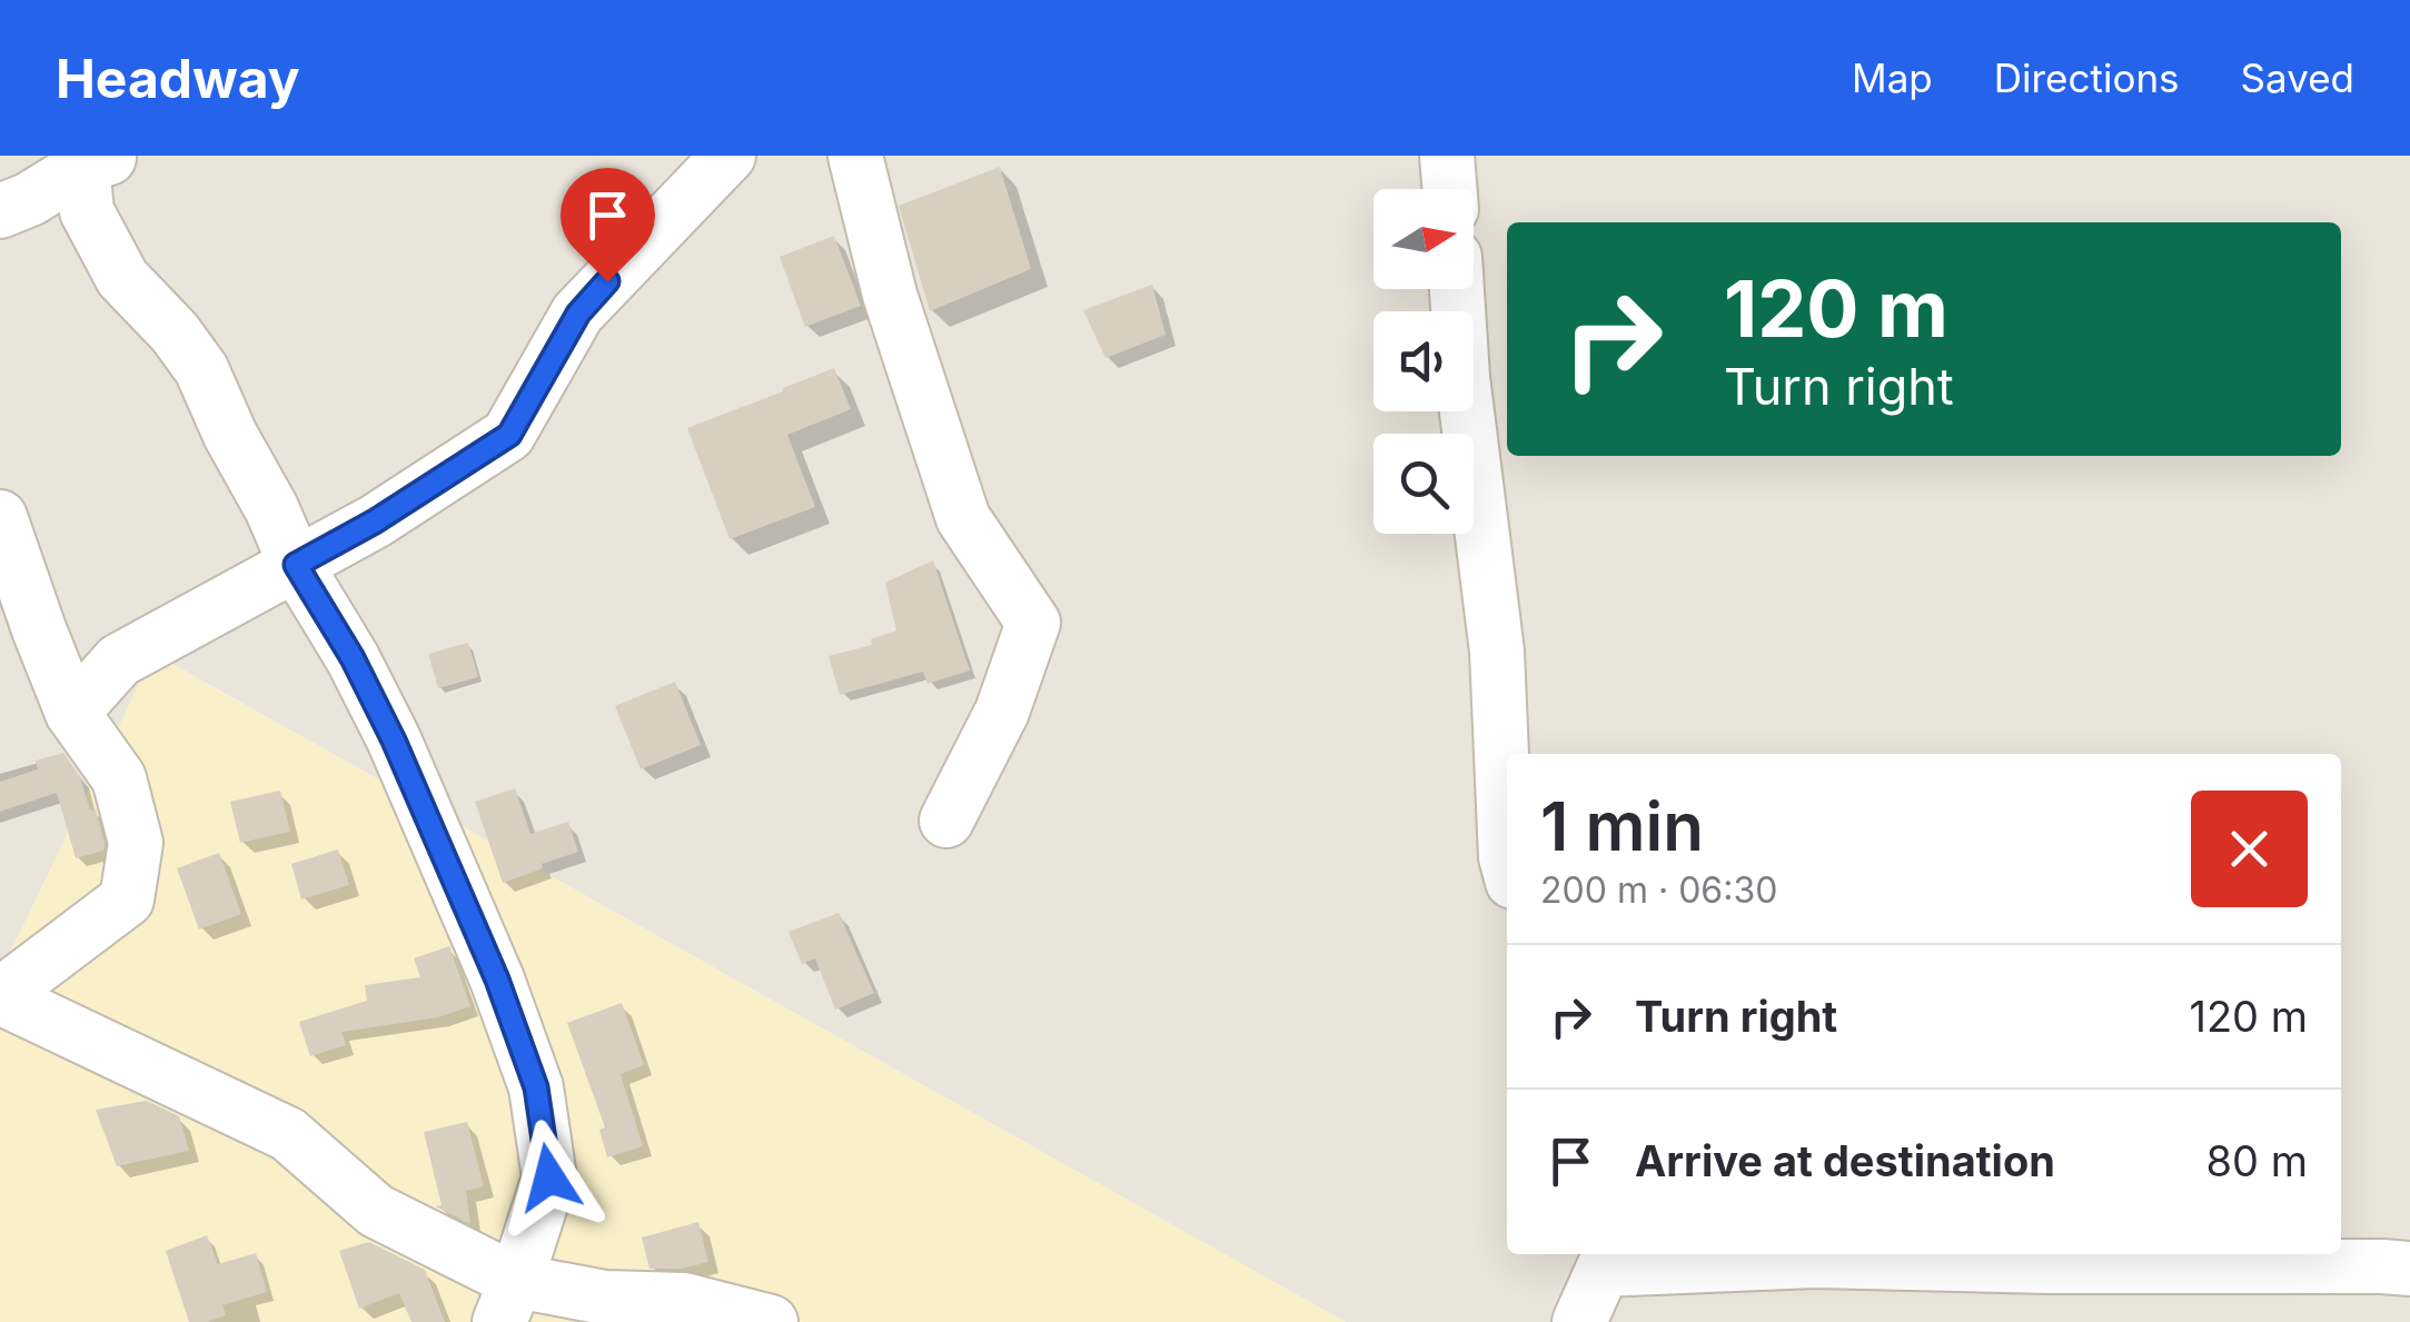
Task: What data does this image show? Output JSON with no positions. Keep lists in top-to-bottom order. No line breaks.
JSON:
{"north":"right","page":{"header":"Headway","nav":["Map","Directions","Saved"],"turn":["120 m","Turn right"],"heading":["1 min","200 m · 06:30"],"list":[{"name":"Turn right","value":"120 m"},{"name":"Arrive at destination","value":"80 m"}]}}
